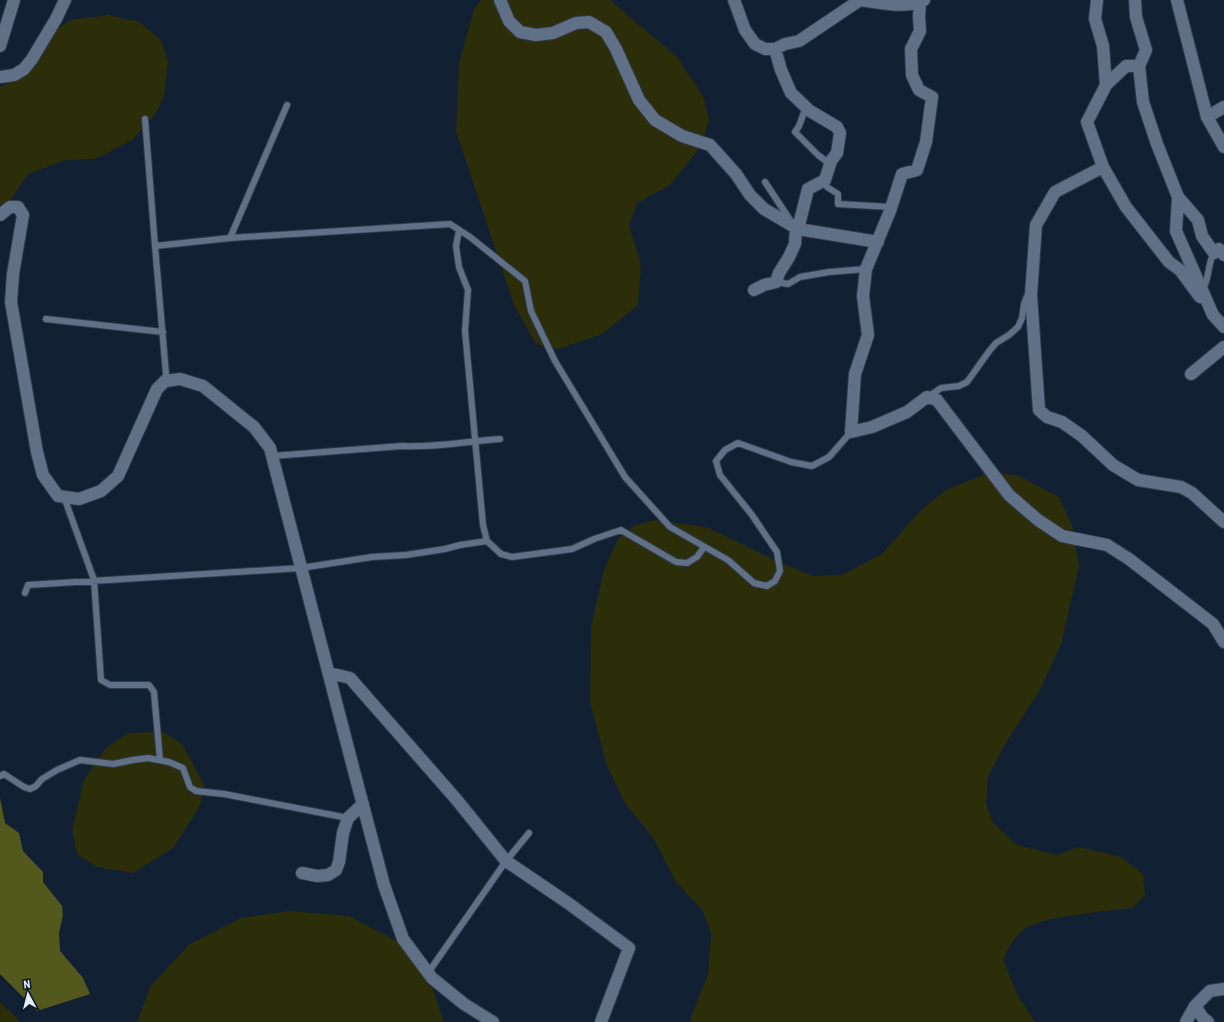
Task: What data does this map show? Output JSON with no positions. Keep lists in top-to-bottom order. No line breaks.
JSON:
{"north":"top"}
